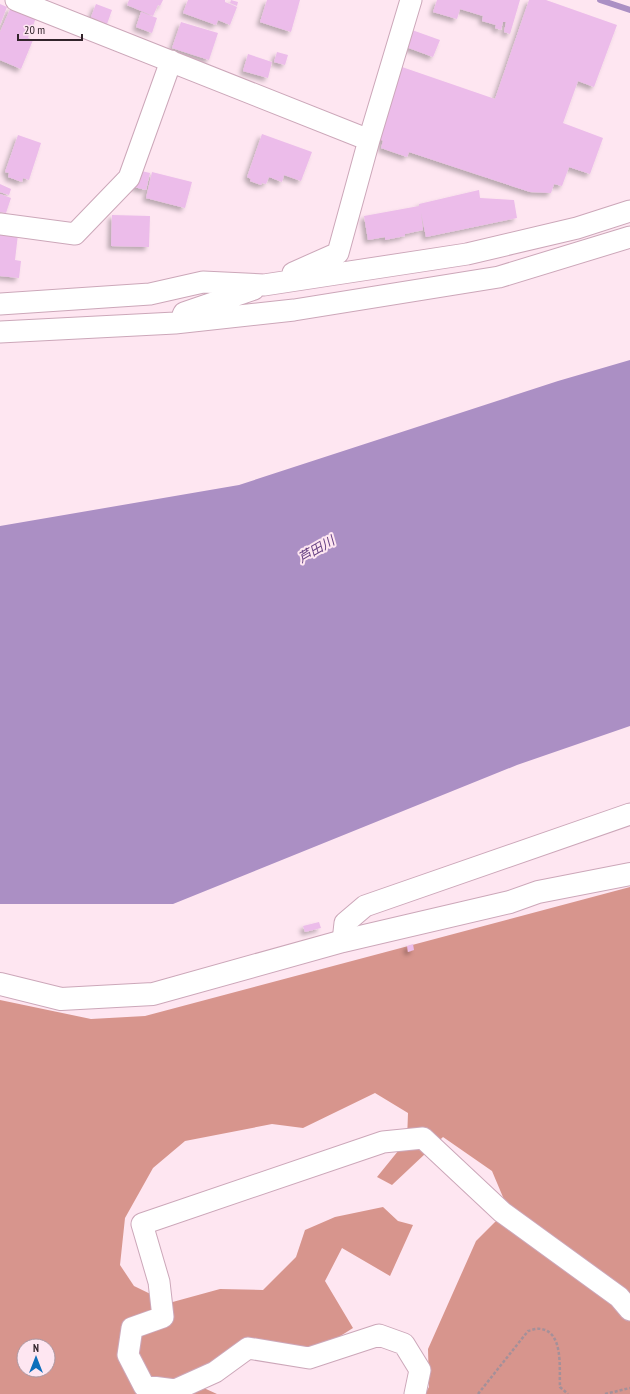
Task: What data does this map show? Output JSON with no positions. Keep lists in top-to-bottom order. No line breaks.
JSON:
{"water":["芦田川"],"scale_bar":"20 m","north":"top"}
